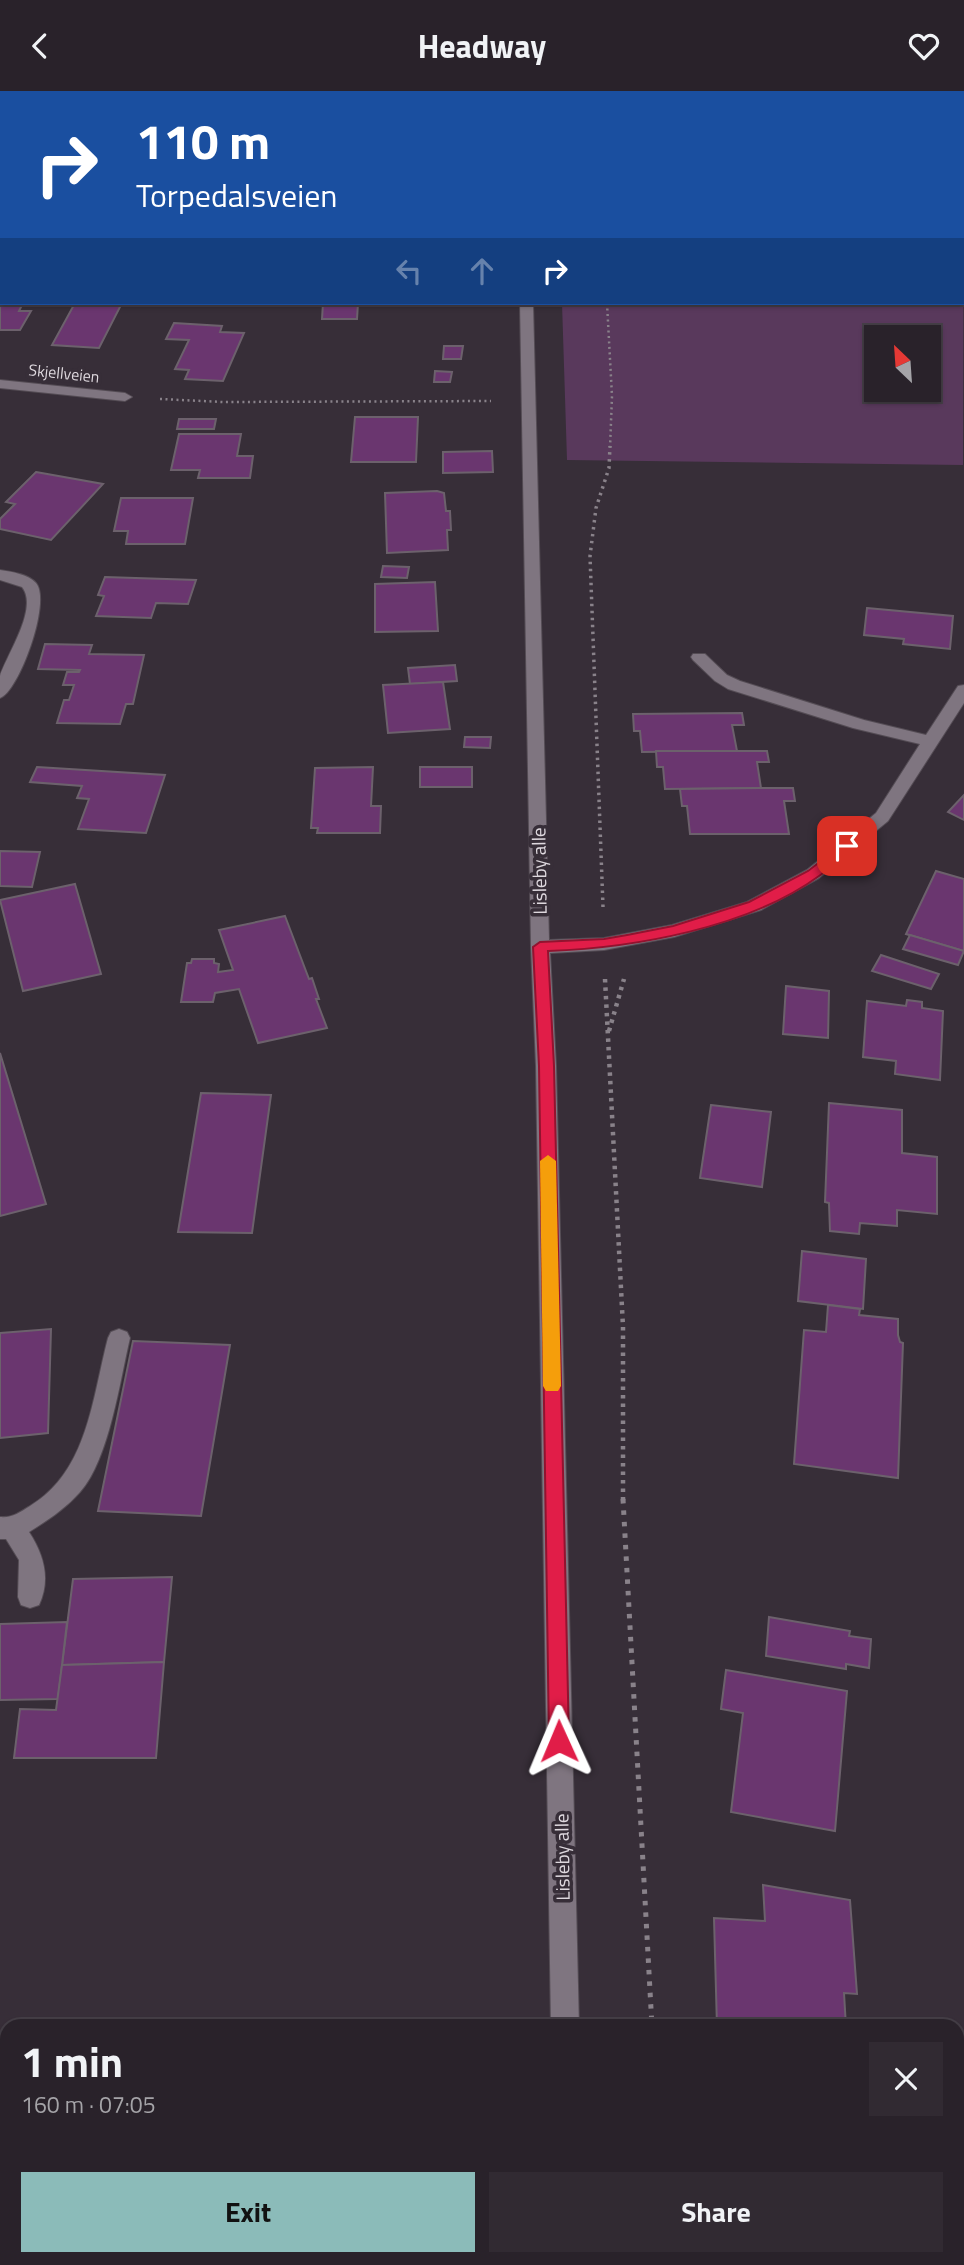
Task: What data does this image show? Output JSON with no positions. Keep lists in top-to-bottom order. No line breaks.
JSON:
{"streets":{"street":["Skjellveien","Lisleby alle"]},"north":"top left","page":{"header":"Headway","turn":["110 m","Torpedalsveien"],"heading":["1 min","160 m · 07:05"],"buttons":["Exit","Share"]}}
